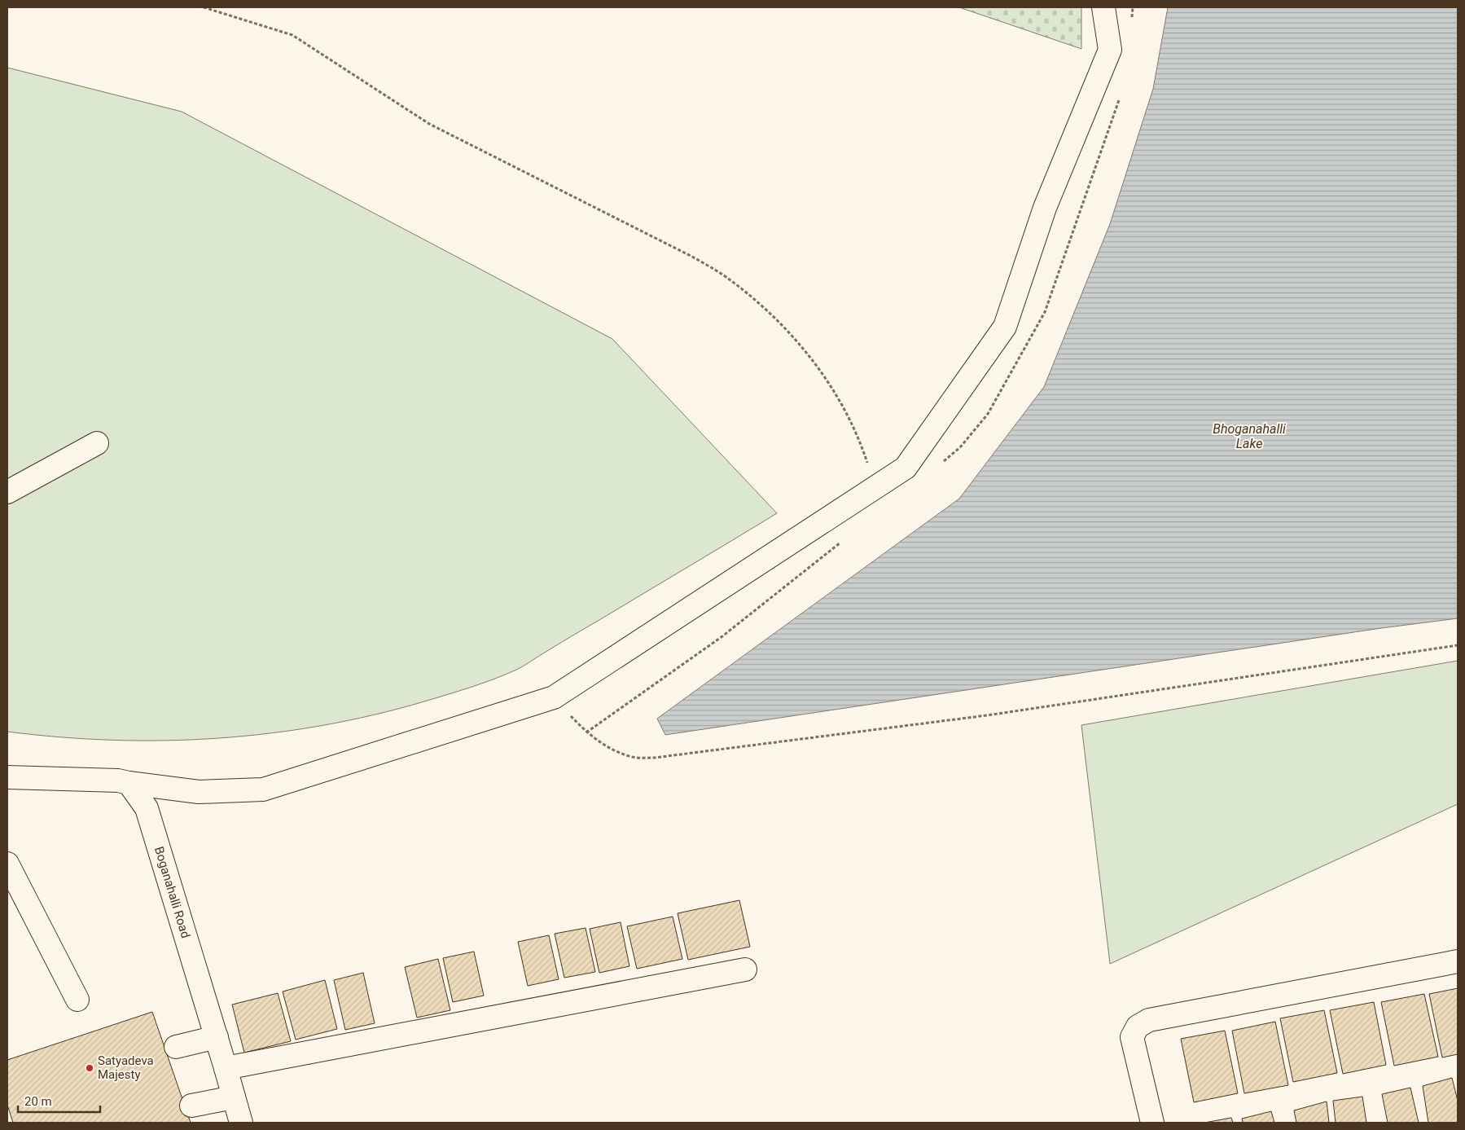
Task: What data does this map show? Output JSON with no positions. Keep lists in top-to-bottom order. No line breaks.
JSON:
{"streets":{"street":["Boganahalli Road"]},"water":["Bhoganahalli Lake"],"places":["Satyadeva Majesty"],"scale_bar":"20 m"}
